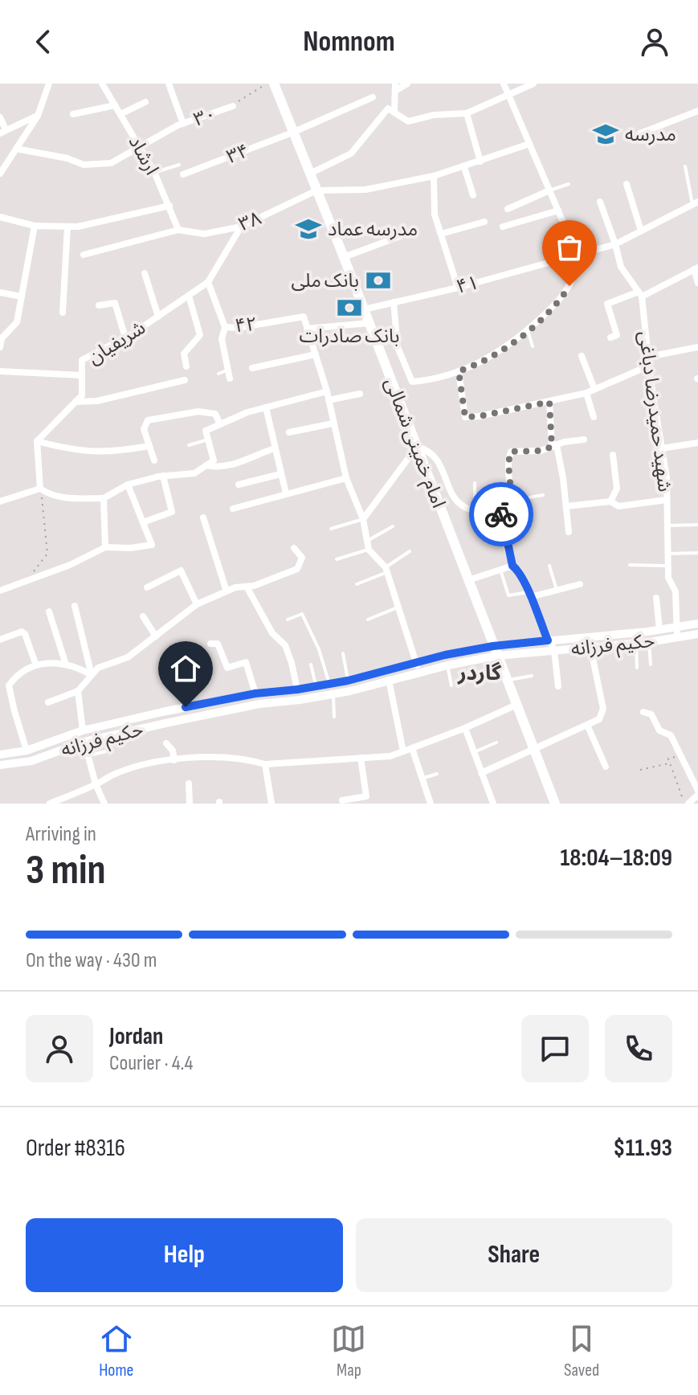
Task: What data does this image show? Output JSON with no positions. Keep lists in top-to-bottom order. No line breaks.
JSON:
{"streets":{"main road":["امام خمینی شمالی"],"street":["۳۰","۳۴","ارشاد","۳۸","۴۱","۴۲","شریفیان","شهید حمیدرضا دباغی","حکیم فرزانه"]},"crossings":[["۳۰","ارشاد"],["۳۰","امام خمینی شمالی"],["۳۴","امام خمینی شمالی"],["ارشاد","۳۸"],["۳۸","امام خمینی شمالی"],["۴۱","امام خمینی شمالی"],["۴۲","شریفیان"],["۴۲","امام خمینی شمالی"],["شهید حمیدرضا دباغی","حکیم فرزانه"],["امام خمینی شمالی","حکیم فرزانه"]],"districts":["گاردر"],"places":{"school or university":["مدرسه","مدرسه عماد"],"bank":["بانک ملی","بانک صادرات"]},"page":{"header":"Nomnom","heading":["3 min","Arriving in","18:04–18:09"],"panel":["Jordan","Courier · 4.4","Order #8316","$11.93"],"bar":"On the way · 430 m","buttons":["Help","Share"],"tabs":["Home","Map","Saved"]}}
